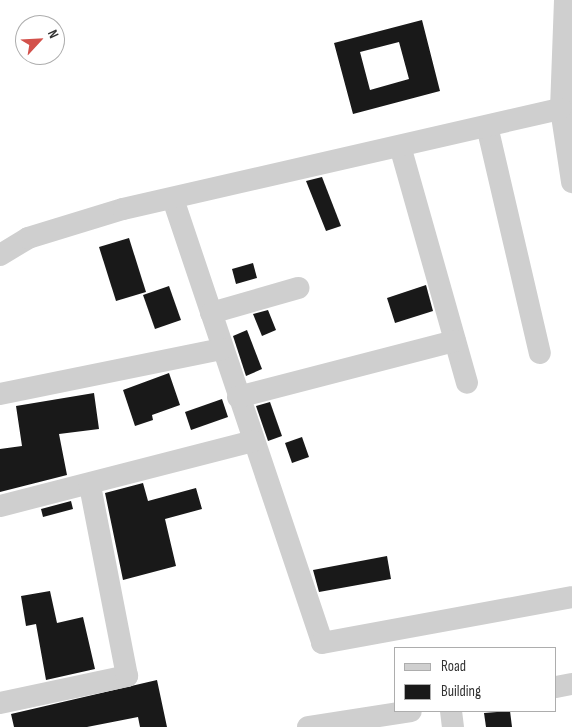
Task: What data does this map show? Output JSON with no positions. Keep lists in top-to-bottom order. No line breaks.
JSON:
{"legend":["Road","Building"],"north":"top right"}
